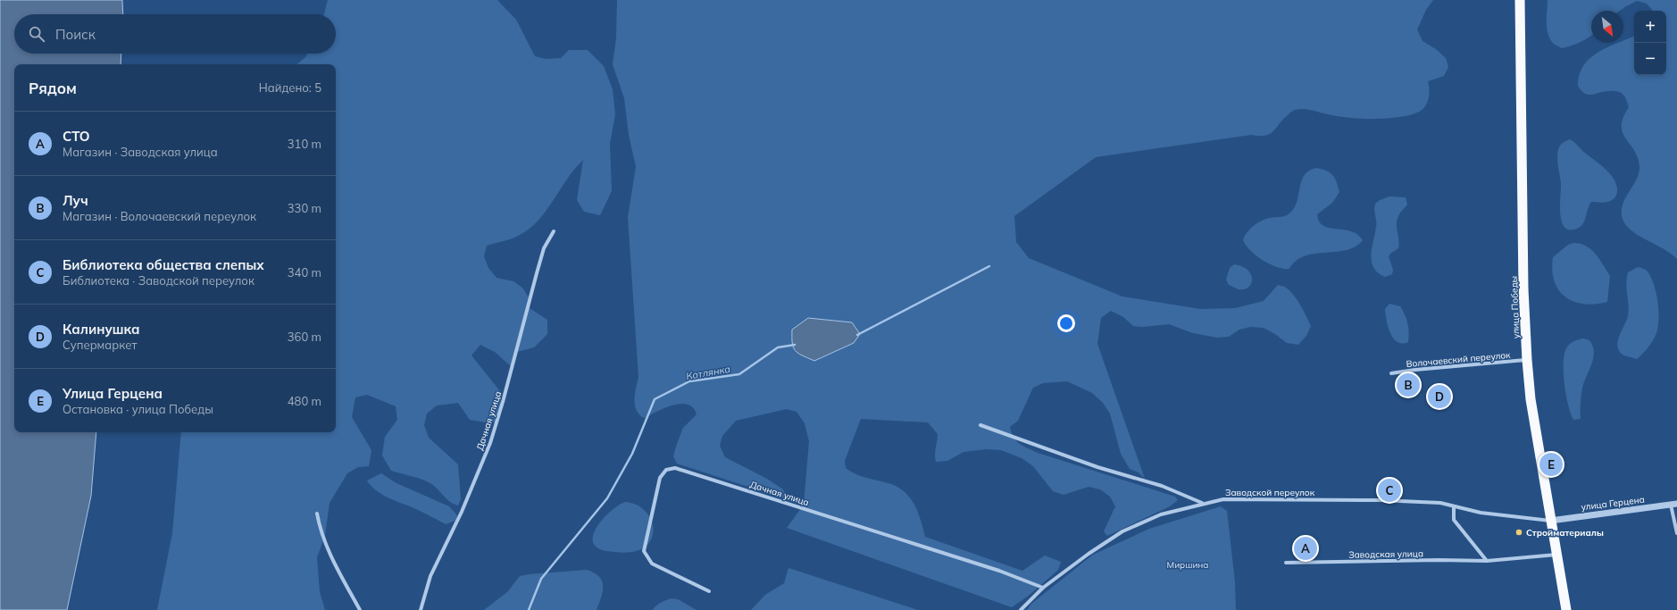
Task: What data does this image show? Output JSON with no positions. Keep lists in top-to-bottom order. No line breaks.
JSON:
{"streets":{"highway":["улица Победы"],"street":["Волочаевский переулок","Дачная улица","Заводской переулок","улица Герцена","Заводская улица"]},"crossings":[["улица Победы","Волочаевский переулок"],["улица Победы","Заводской переулок"],["улица Победы","улица Герцена"],["улица Победы","Заводская улица"],["Дачная улица","Заводской переулок"],["Заводской переулок","улица Герцена"]],"water":["Котлянка"],"parks":["Миршина"],"places":["Стройматериалы"],"north":"bottom right","page":{"map_buttons":["+","−"],"search":"Поиск","heading":["Рядом","Найдено: 5"],"list":[{"mark":"A","name":"СТО","note":"Магазин · Заводская улица","value":"310 m"},{"mark":"B","name":"Луч","note":"Магазин · Волочаевский переулок","value":"330 m"},{"mark":"C","name":"Библиотека общества слепых","note":"Библиотека · Заводской переулок","value":"340 m"},{"mark":"D","name":"Калинушка","note":"Супермаркет","value":"360 m"},{"mark":"E","name":"Улица Герцена","note":"Остановка · улица Победы","value":"480 m"}],"pins":["B","D","E","C","A"]}}
